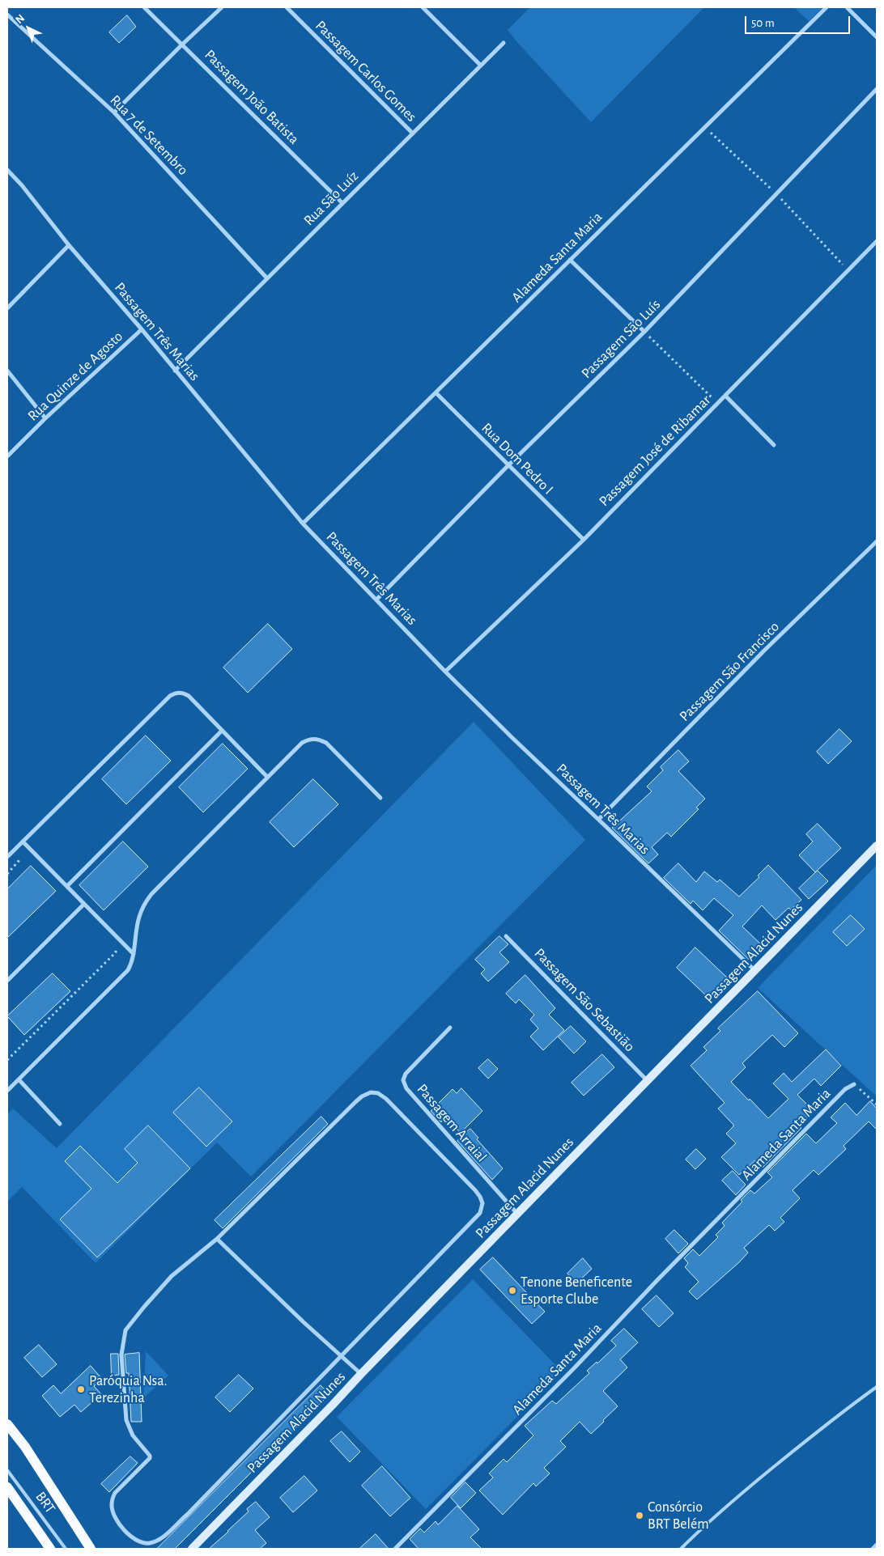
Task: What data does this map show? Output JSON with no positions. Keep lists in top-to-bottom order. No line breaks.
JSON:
{"streets":{"main road":["Passagem Alacid Nunes"],"street":["Passagem Carlos Gomes","Passagem João Batista","Rua 7 de Setembro","Rua São Luíz","Alameda Santa Maria","Passagem Três Marias","Passagem São Luís","Rua Quinze de Agosto","Passagem José de Ribamar","Rua Dom Pedro I","Passagem São Francisco","Passagem São Sebastião","Passagem Arraial"],"lane":["BRT"]},"crossings":[["Passagem Carlos Gomes","Rua São Luíz"],["Passagem João Batista","Rua São Luíz"],["Rua 7 de Setembro","Rua São Luíz"],["Rua São Luíz","Passagem Três Marias"],["Alameda Santa Maria","Passagem Três Marias"],["Alameda Santa Maria","Rua Dom Pedro I"],["Passagem Três Marias","Passagem São Luís"],["Passagem Três Marias","Rua Quinze de Agosto"],["Passagem Três Marias","Passagem José de Ribamar"],["Passagem Três Marias","Passagem São Francisco"],["Passagem Três Marias","Passagem Alacid Nunes"],["Passagem São Luís","Rua Dom Pedro I"],["Passagem José de Ribamar","Rua Dom Pedro I"],["Passagem Alacid Nunes","Passagem São Sebastião"],["Passagem Alacid Nunes","Passagem Arraial"]],"places":["Tenone Beneficente Esporte Clube","Paróquia Nsa. Terezinha","Consórcio BRT Belém"],"scale_bar":"50 m","north":"top left"}
